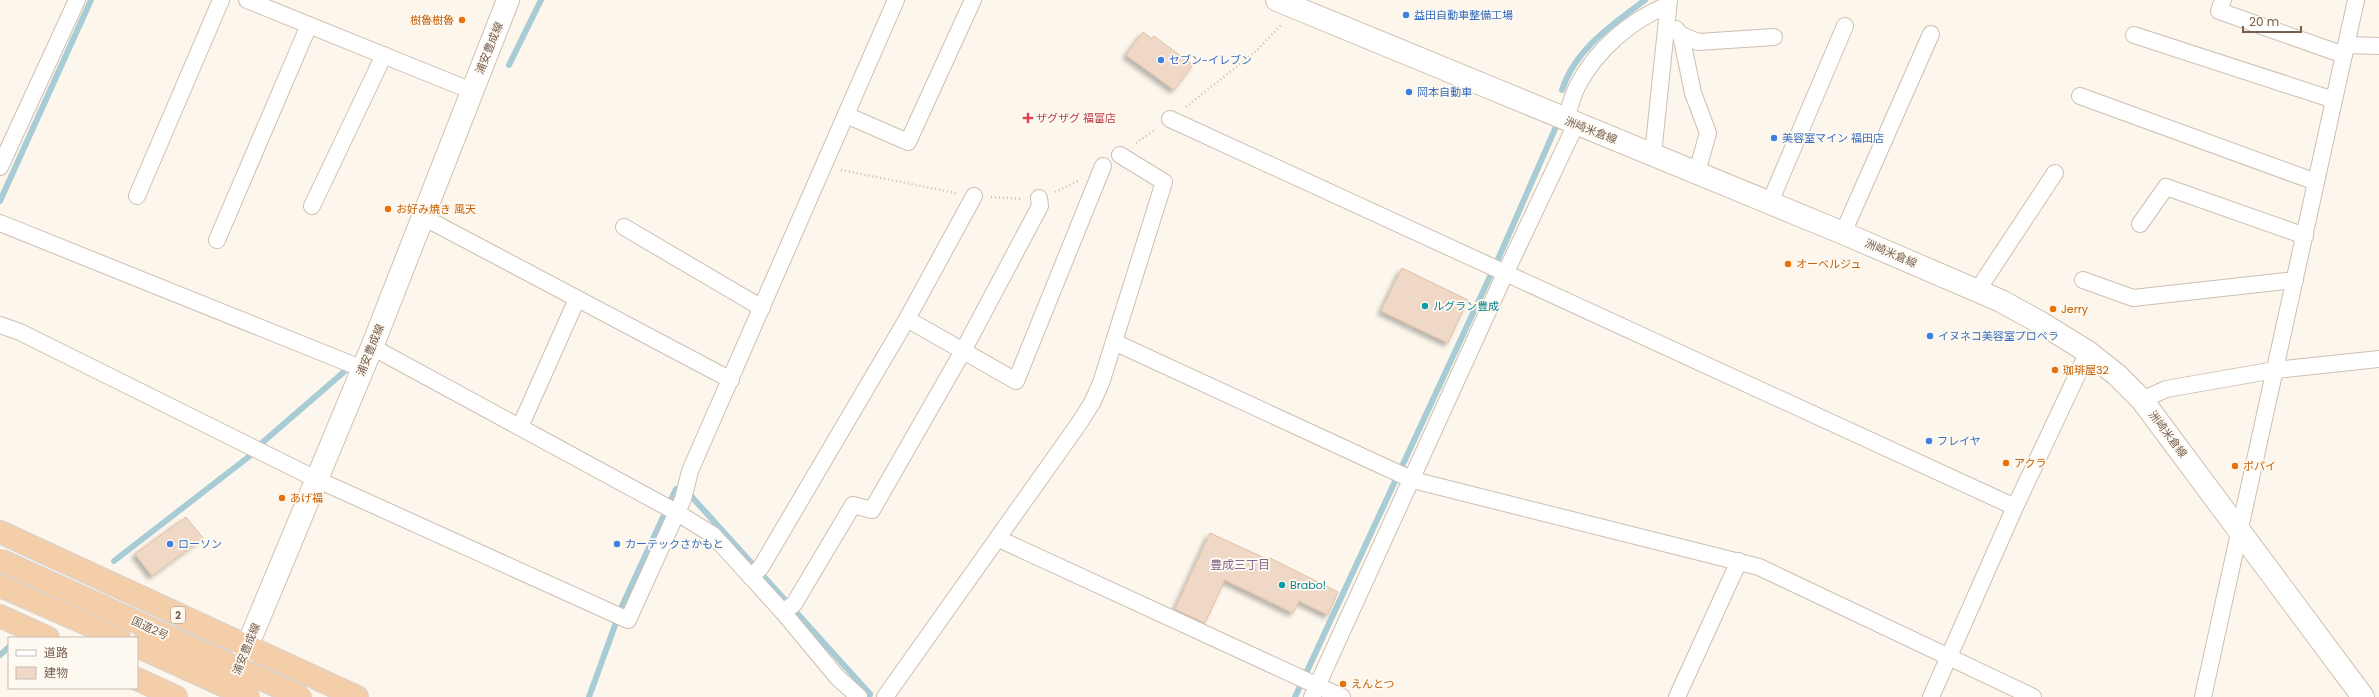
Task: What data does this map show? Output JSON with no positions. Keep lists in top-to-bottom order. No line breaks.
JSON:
{"streets":{"highway":["2","国道2号"],"main road":["浦安豊成線","洲崎米倉線"]},"crossings":[["浦安豊成線","2"]],"districts":["豊成三丁目"],"places":{"other":["益田自動車整備工場","樹魯樹魯","セブン-イレブン","岡本自動車","美容室マイン 福田店","お好み焼き 風天","オーベルジュ","ルグラン豊成","Jerry","イヌネコ美容室プロペラ","珈琲屋32","フレイヤ","アクラ","ポパイ","あげ福","ローソン","カーテックさかもと","Brabo!","えんとつ"],"health":["ザグザグ 福富店"]},"legend":["道路","建物"],"scale_bar":"20 m"}
